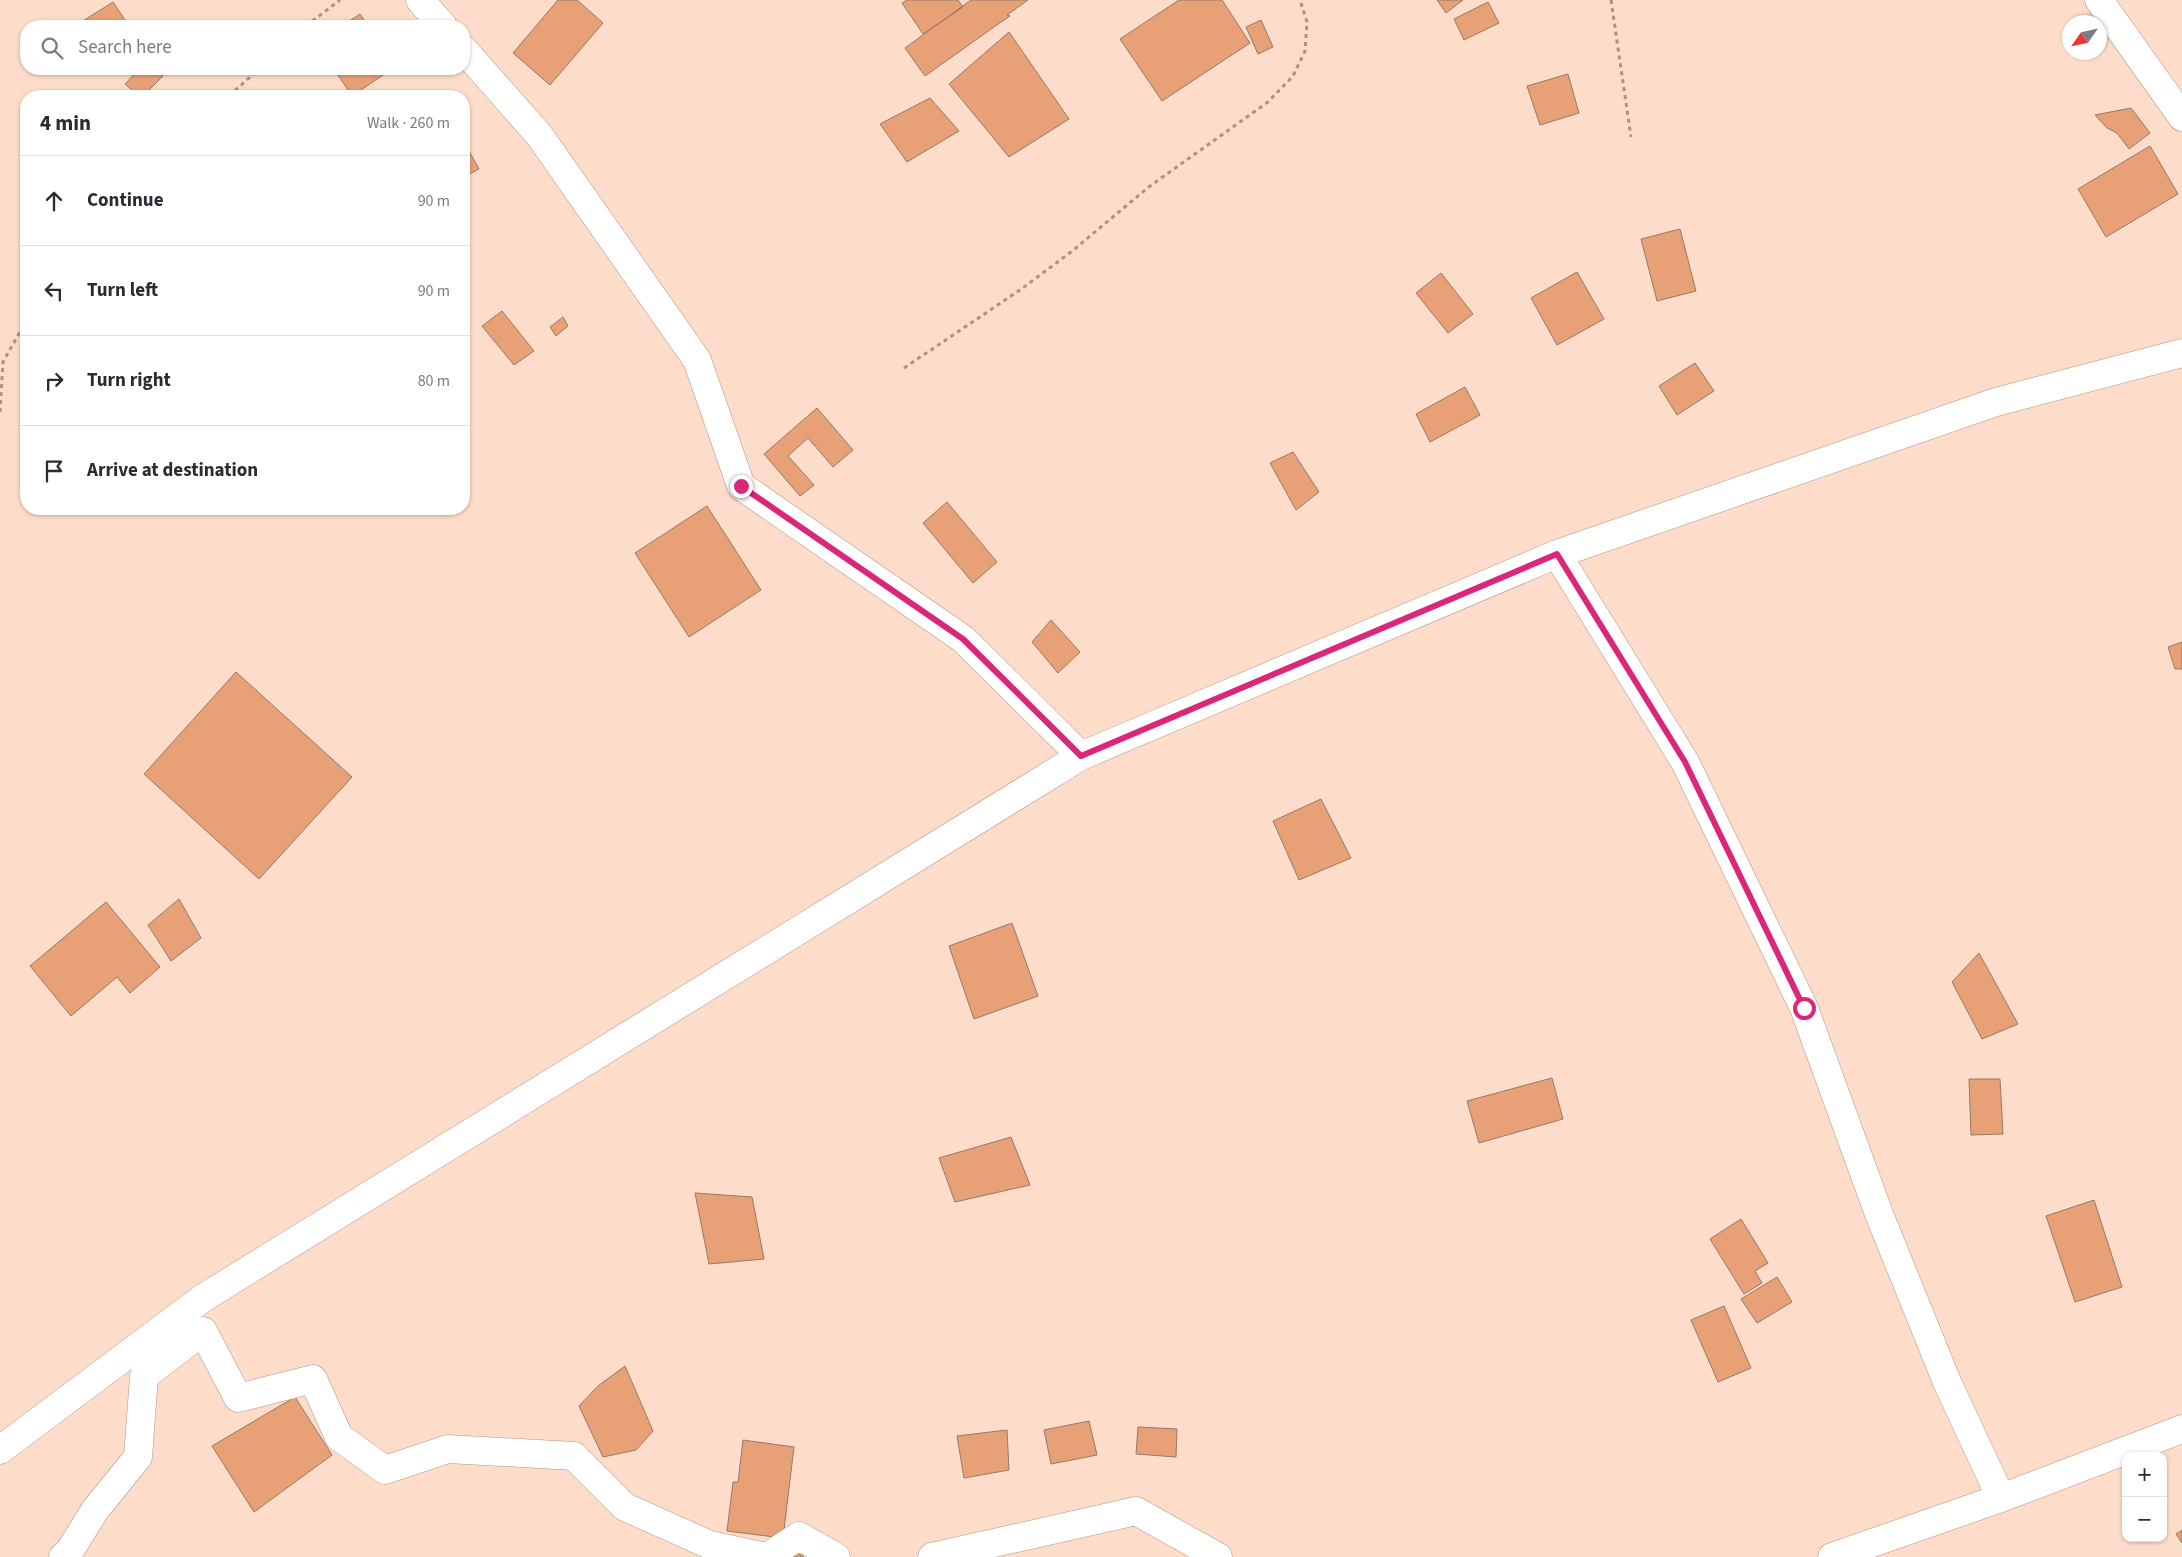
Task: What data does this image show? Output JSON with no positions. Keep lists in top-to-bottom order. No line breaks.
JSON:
{"north":"bottom left","page":{"search":"Search here","heading":["4 min","Walk · 260 m"],"list":[["Continue","90 m"],["Turn left","90 m"],["Turn right","80 m"],"Arrive at destination"],"map_buttons":["+","−"]}}
